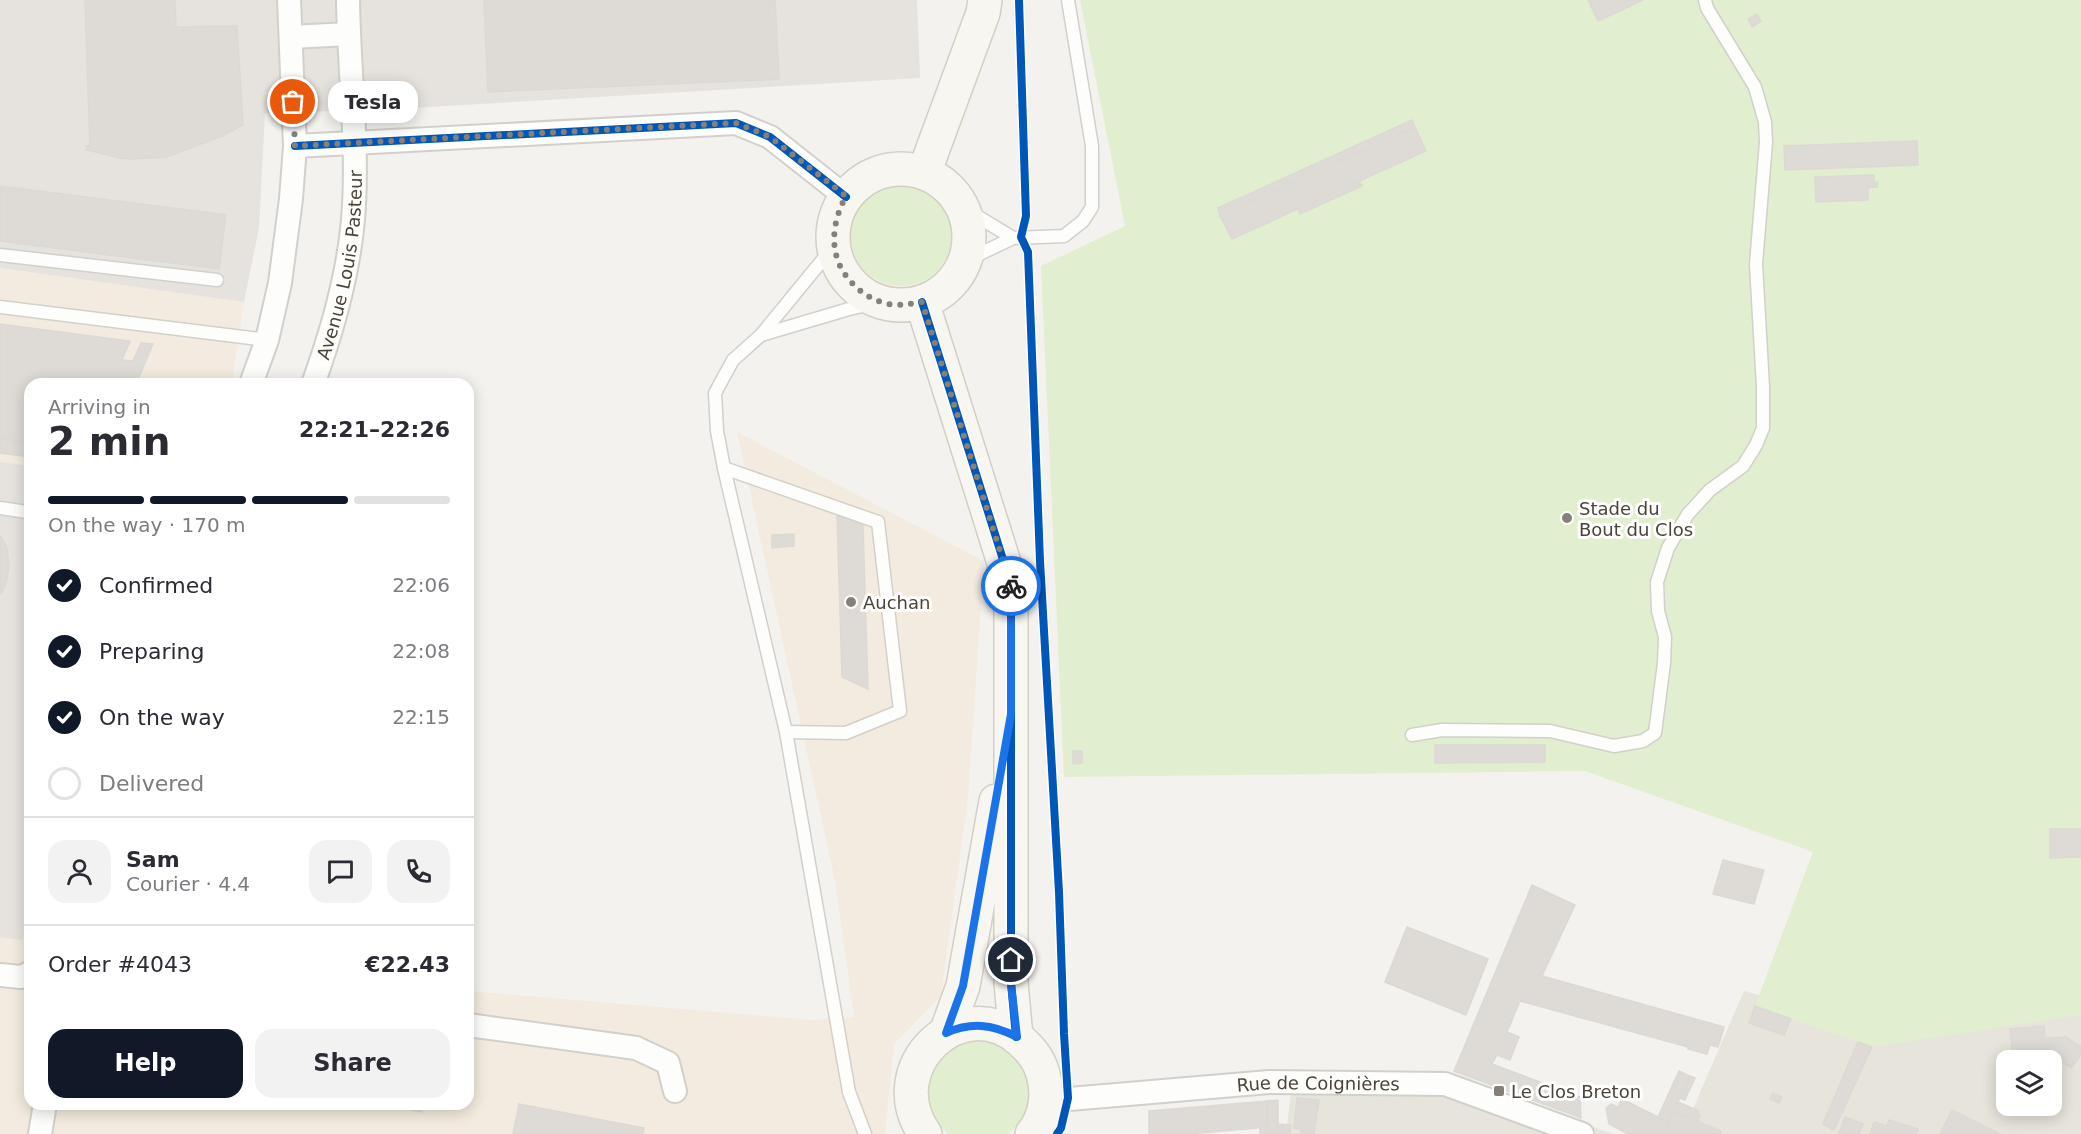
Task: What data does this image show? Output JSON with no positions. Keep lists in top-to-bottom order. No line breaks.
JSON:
{"streets":{"street":["Avenue Louis Pasteur","Rue de Coignières"]},"places":{"other":["Tesla","Stade du Bout du Clos","Auchan"],"transit":["Le Clos Breton"]},"page":{"bubble":"Tesla","heading":["2 min","Arriving in","22:21–22:26"],"panel":["Sam","Courier · 4.4","Order #4043","€22.43"],"bar":"On the way · 170 m","list":[["Confirmed","22:06"],["Preparing","22:08"],["On the way","22:15"],"Delivered"],"buttons":["Help","Share"]}}
